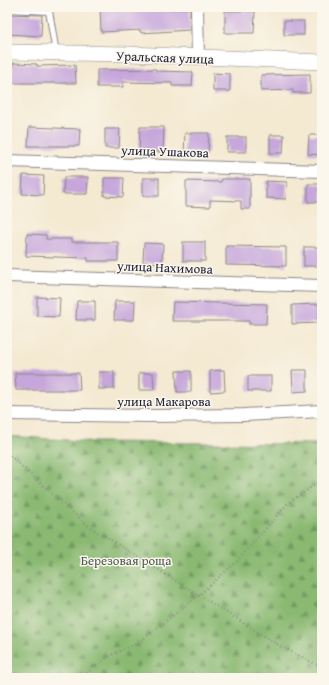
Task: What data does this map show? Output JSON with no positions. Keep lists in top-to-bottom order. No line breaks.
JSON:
{"streets":{"street":["Уральская улица","улица Ушакова","улица Нахимова","улица Макарова"]},"parks":["Березовая роща"]}
